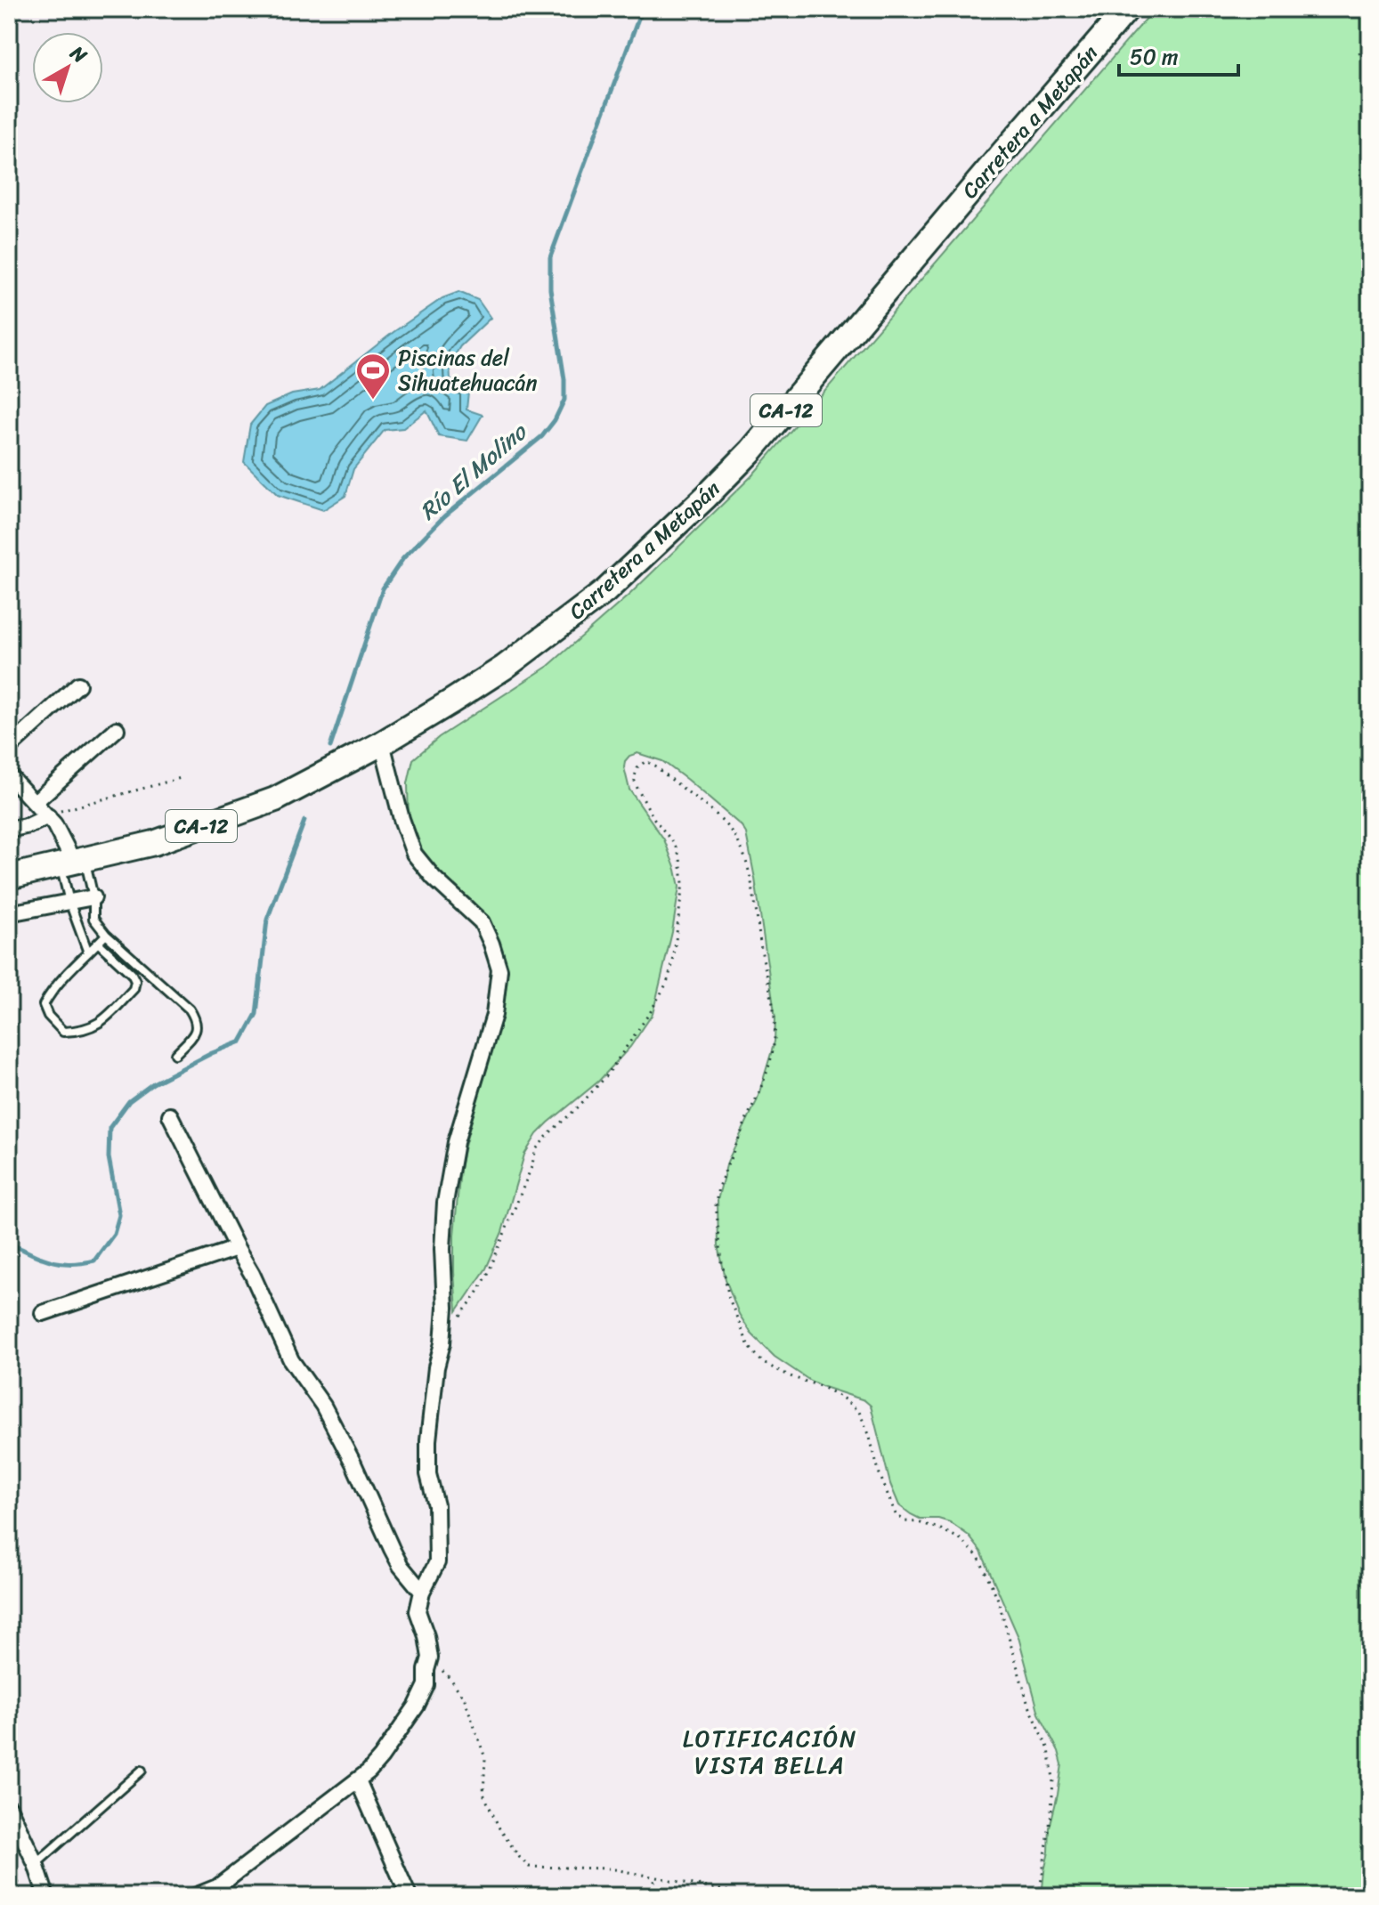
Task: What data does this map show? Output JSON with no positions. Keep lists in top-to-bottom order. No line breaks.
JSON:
{"streets":{"main road":["Carretera a Metapán","CA-12"]},"districts":["LOTIFICACIÓN VISTA BELLA"],"water":["Río El Molino"],"places":{"sports":["Piscinas del Sihuatehuacán"]},"scale_bar":"50 m","north":"top right"}
